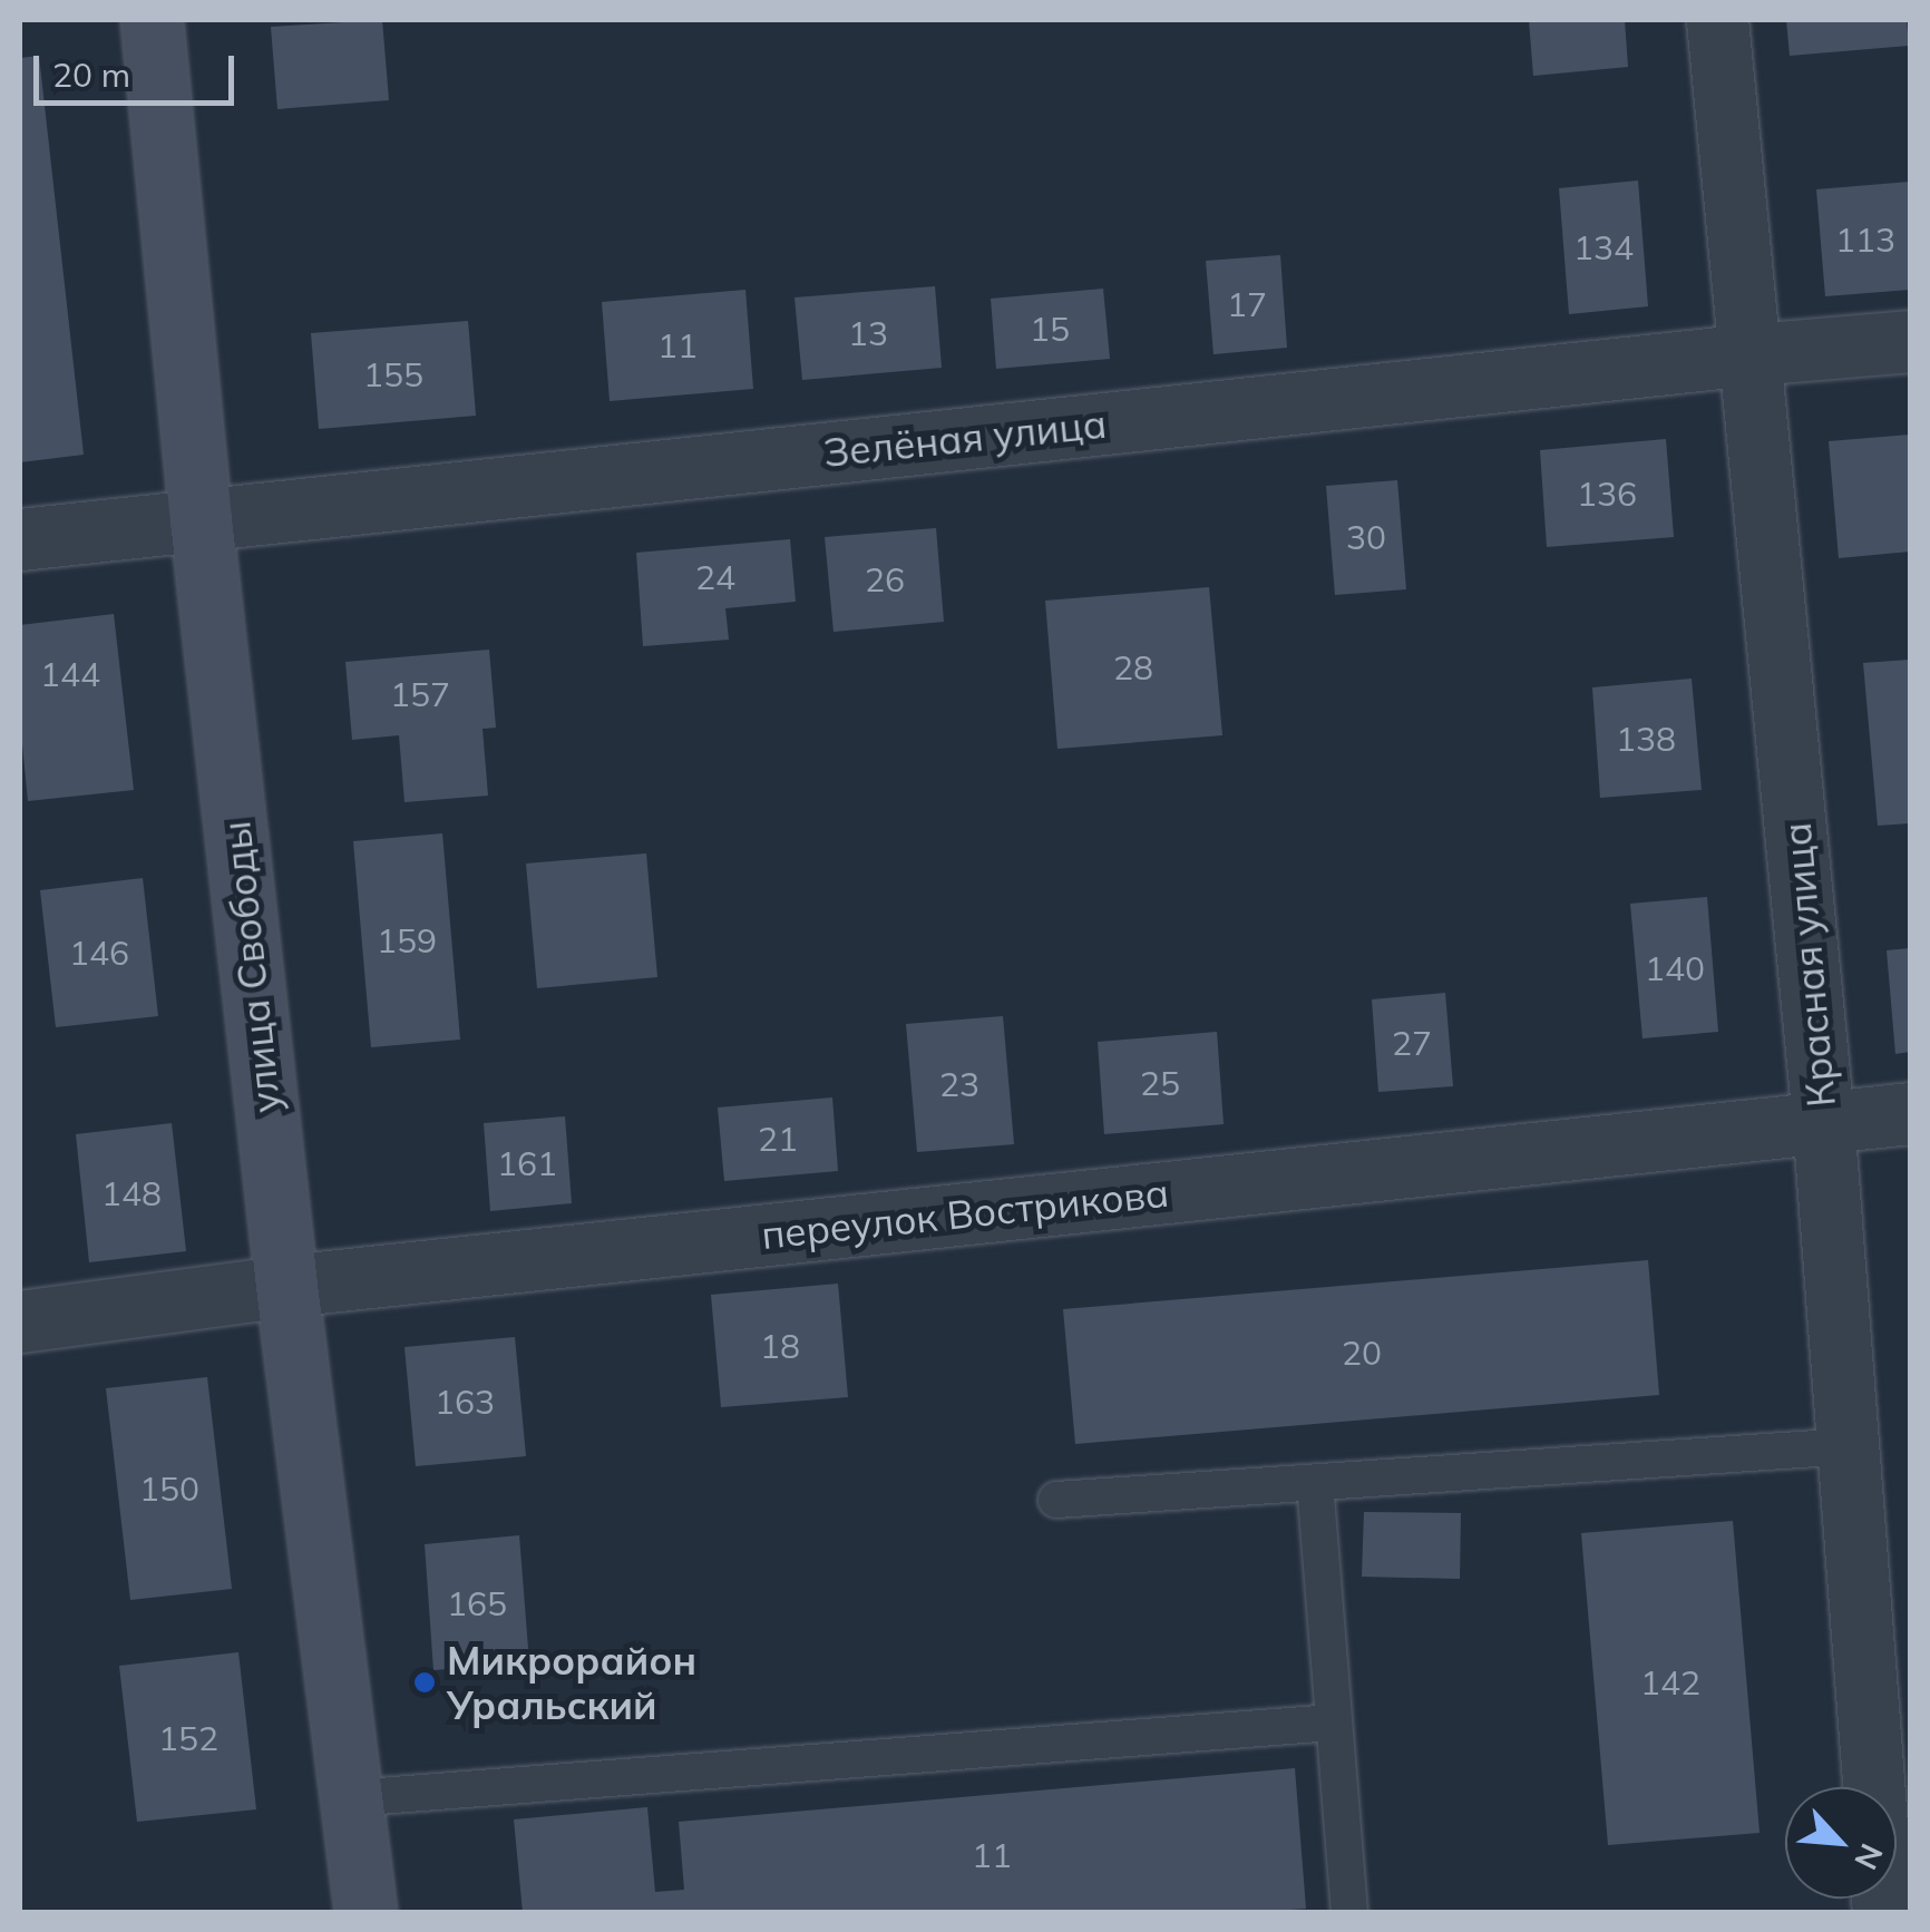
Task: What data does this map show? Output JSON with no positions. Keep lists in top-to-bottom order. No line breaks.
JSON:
{"streets":{"street":["Зелёная улица","Красная улица","улица Свободы","переулок Вострикова"]},"crossings":[["Зелёная улица","Красная улица"],["Зелёная улица","улица Свободы"],["Красная улица","переулок Вострикова"],["улица Свободы","переулок Вострикова"]],"places":["Микрорайон Уральский"],"house_numbers":["113","134","17","15","13","11","155","136","30","24","26","28","144","157","138","159","146","140","27","25","23","21","161","148","18","20","163","150","165","142","152","11"],"scale_bar":"20 m","north":"bottom right"}
